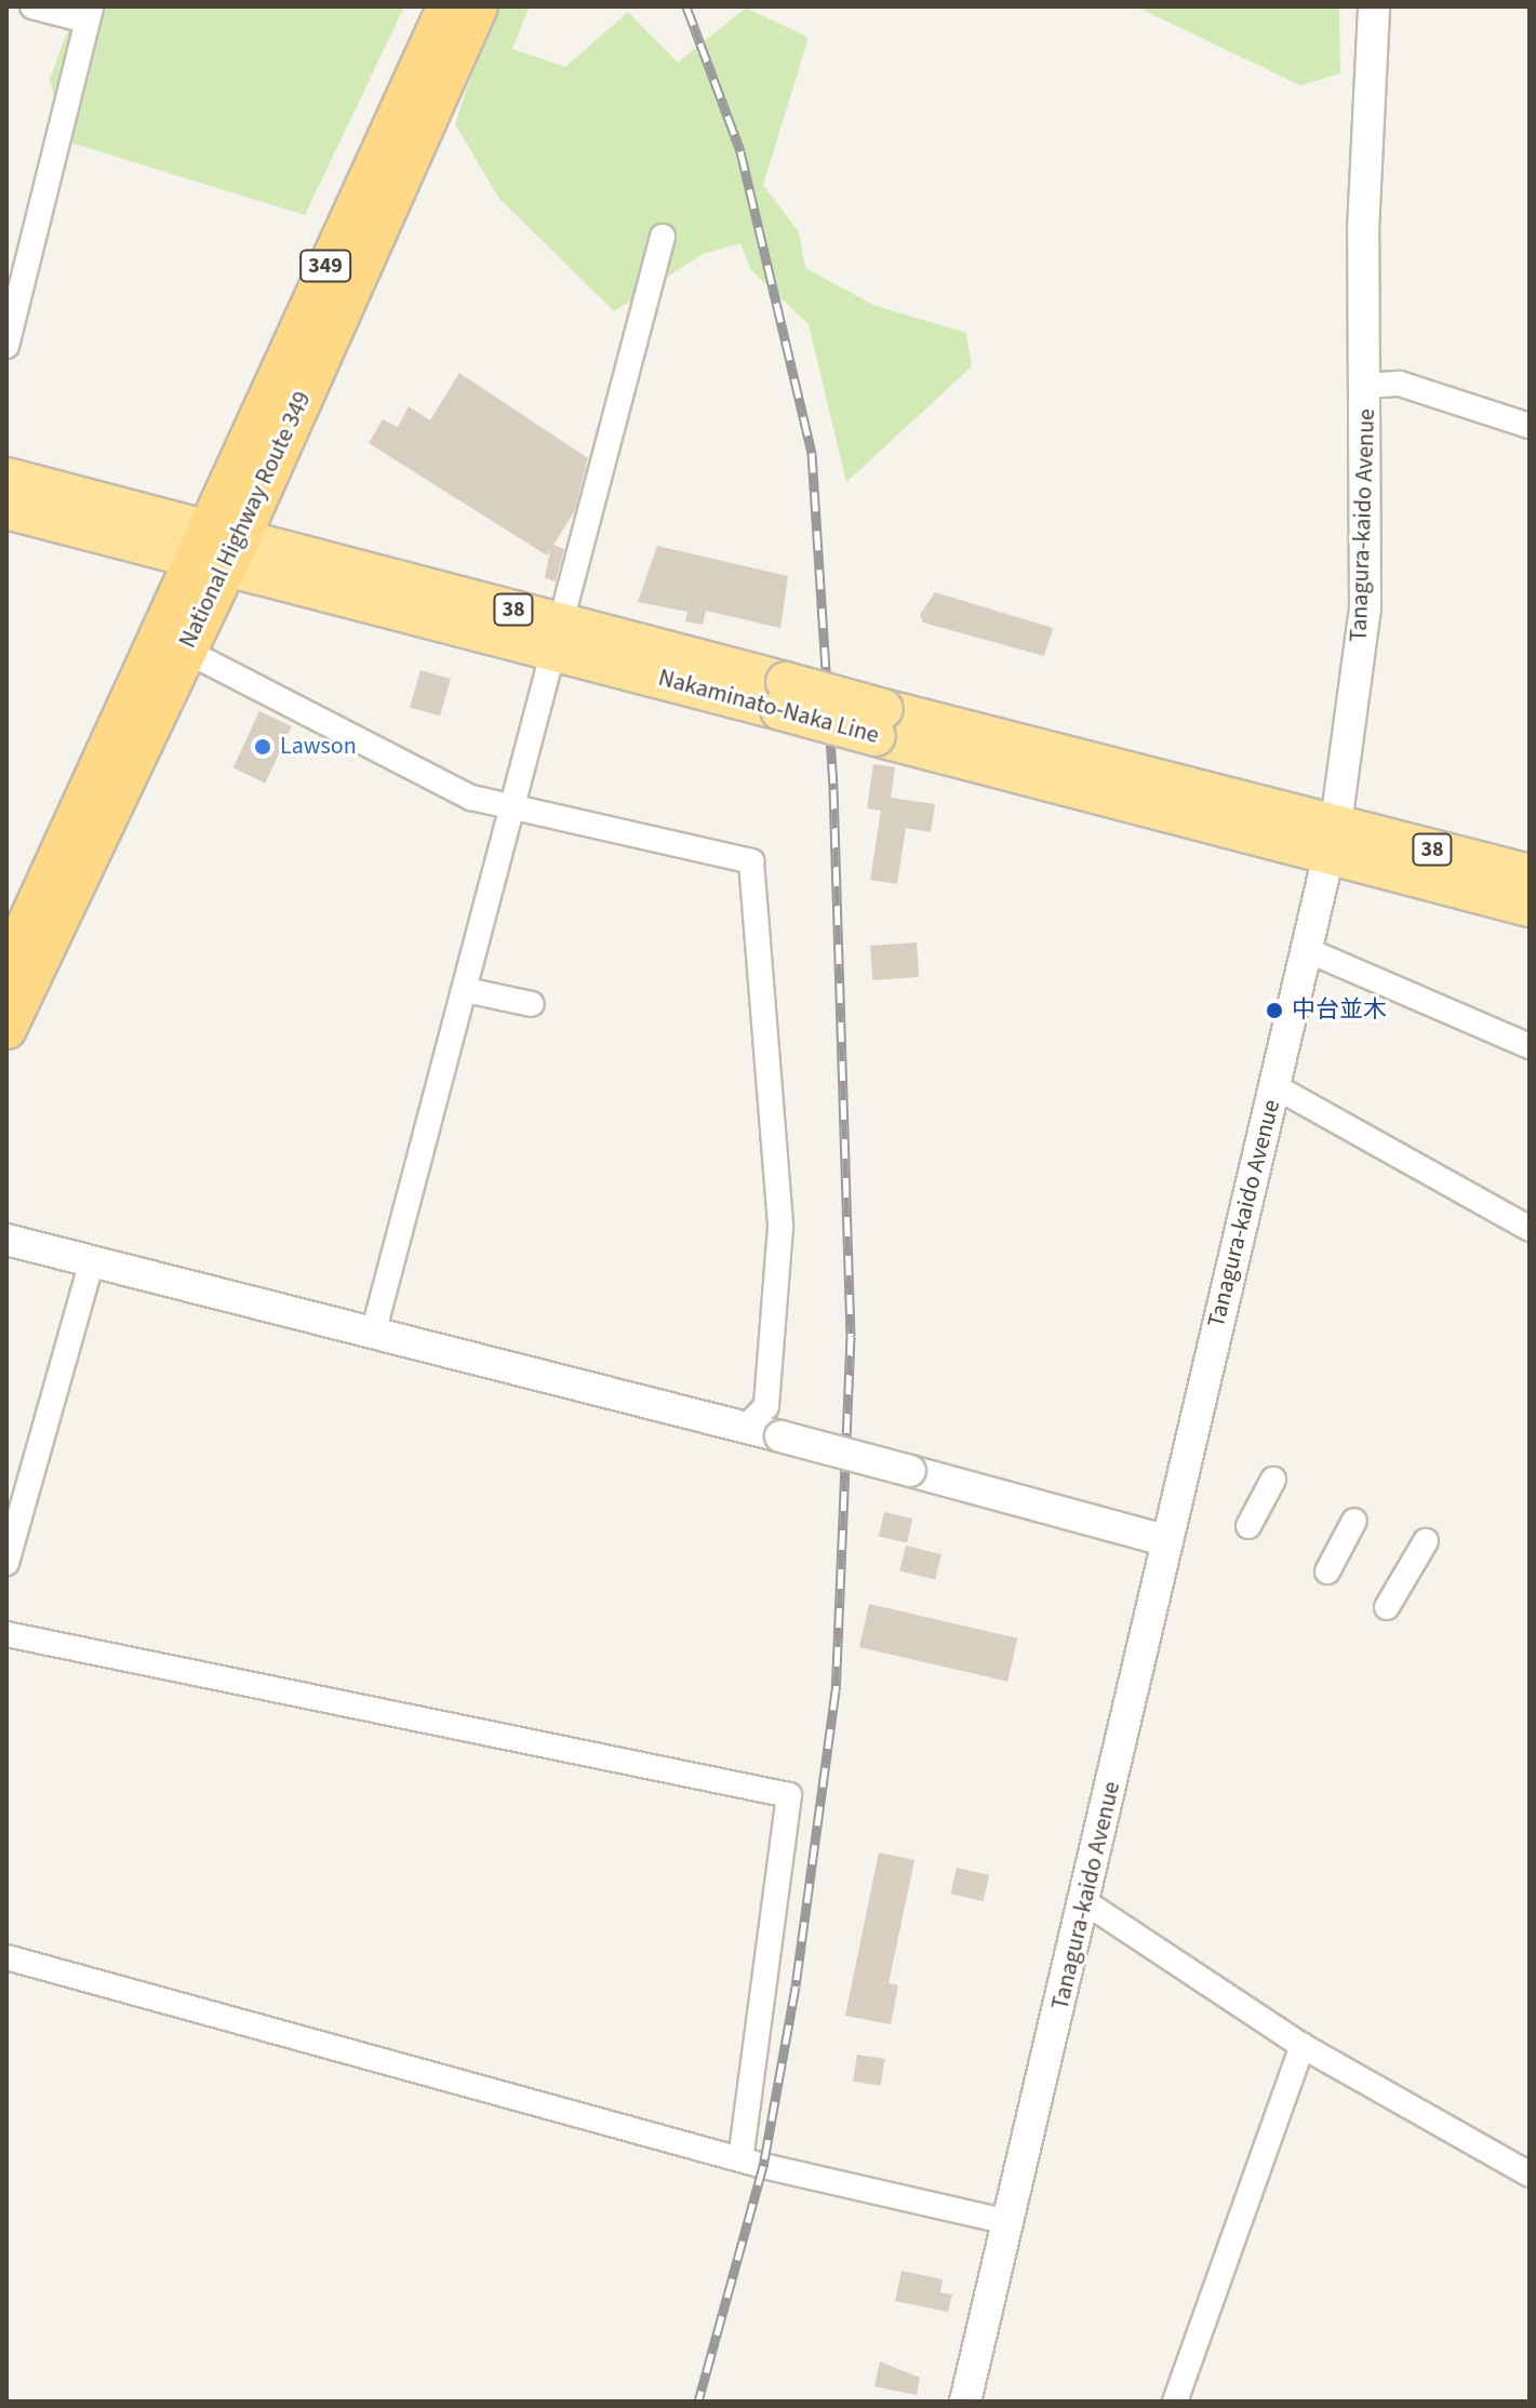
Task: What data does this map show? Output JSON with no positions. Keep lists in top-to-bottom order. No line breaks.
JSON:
{"streets":{"highway":["349","National Highway Route 349"],"main road":["38","Nakaminato-Naka Line"],"street":["Tanagura-kaido Avenue"]},"crossings":[["National Highway Route 349","Nakaminato-Naka Line"],["Tanagura-kaido Avenue","Nakaminato-Naka Line"]],"places":["Lawson","中台並木"]}
